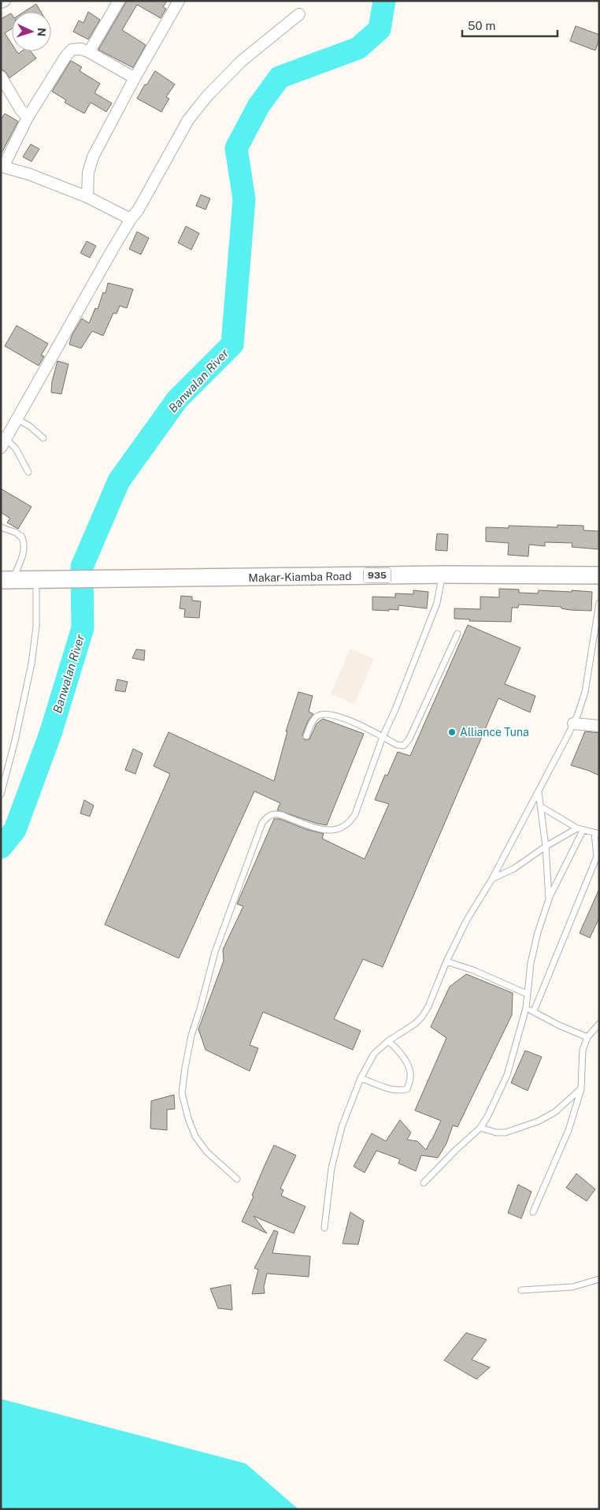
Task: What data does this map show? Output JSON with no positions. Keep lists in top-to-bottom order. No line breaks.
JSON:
{"streets":{"main road":["935","Makar-Kiamba Road"]},"water":["Banwalan River"],"places":["Alliance Tuna"],"scale_bar":"50 m","north":"right"}
